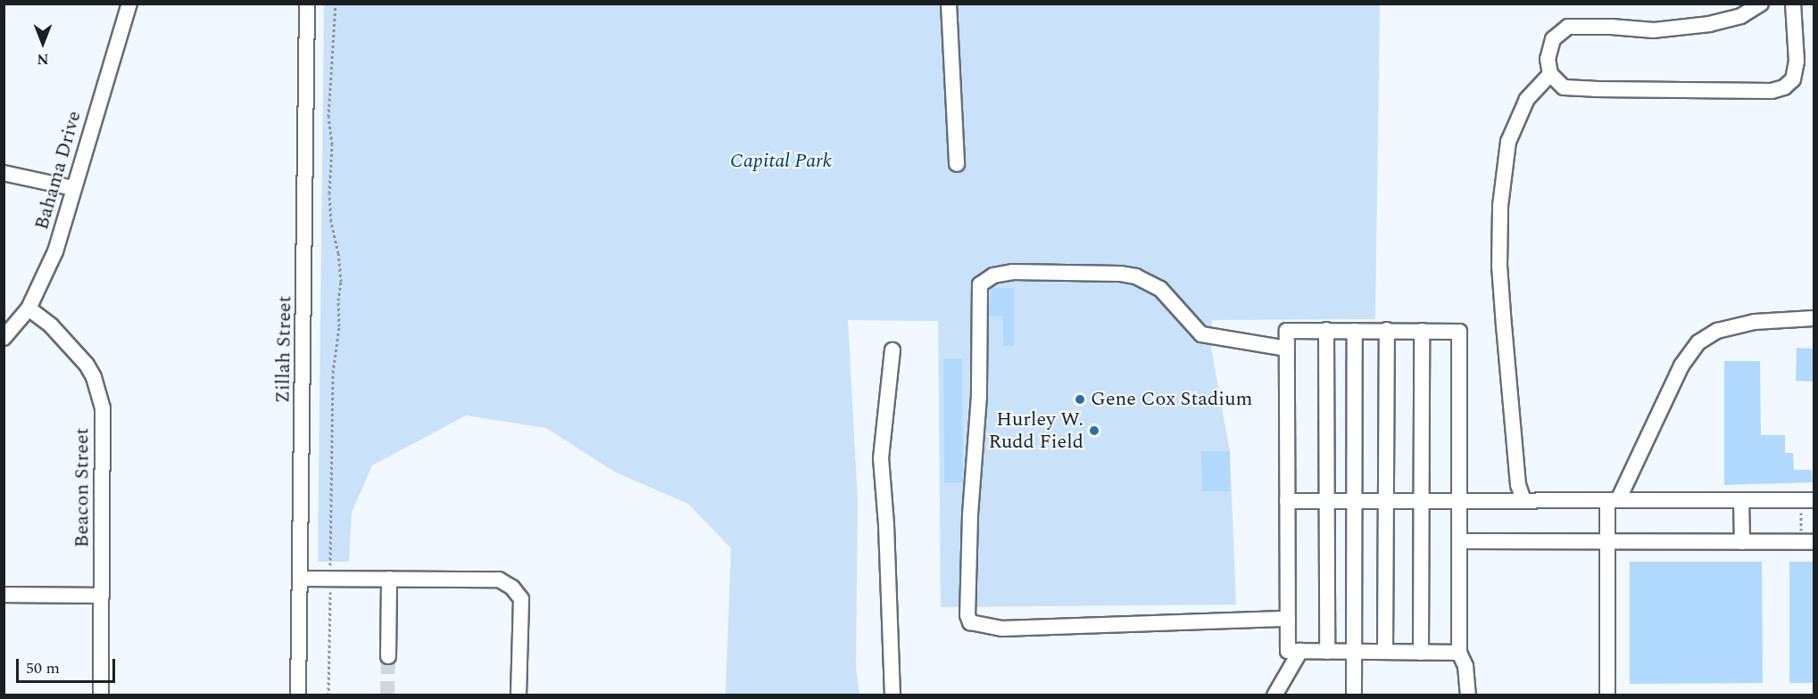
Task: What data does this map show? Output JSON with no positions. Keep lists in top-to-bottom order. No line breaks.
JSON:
{"streets":{"street":["Bahama Drive","Zillah Street","Beacon Street"]},"crossings":[["Bahama Drive","Beacon Street"]],"parks":["Capital Park"],"places":["Gene Cox Stadium","Hurley W. Rudd Field"],"scale_bar":"50 m","north":"bottom"}
